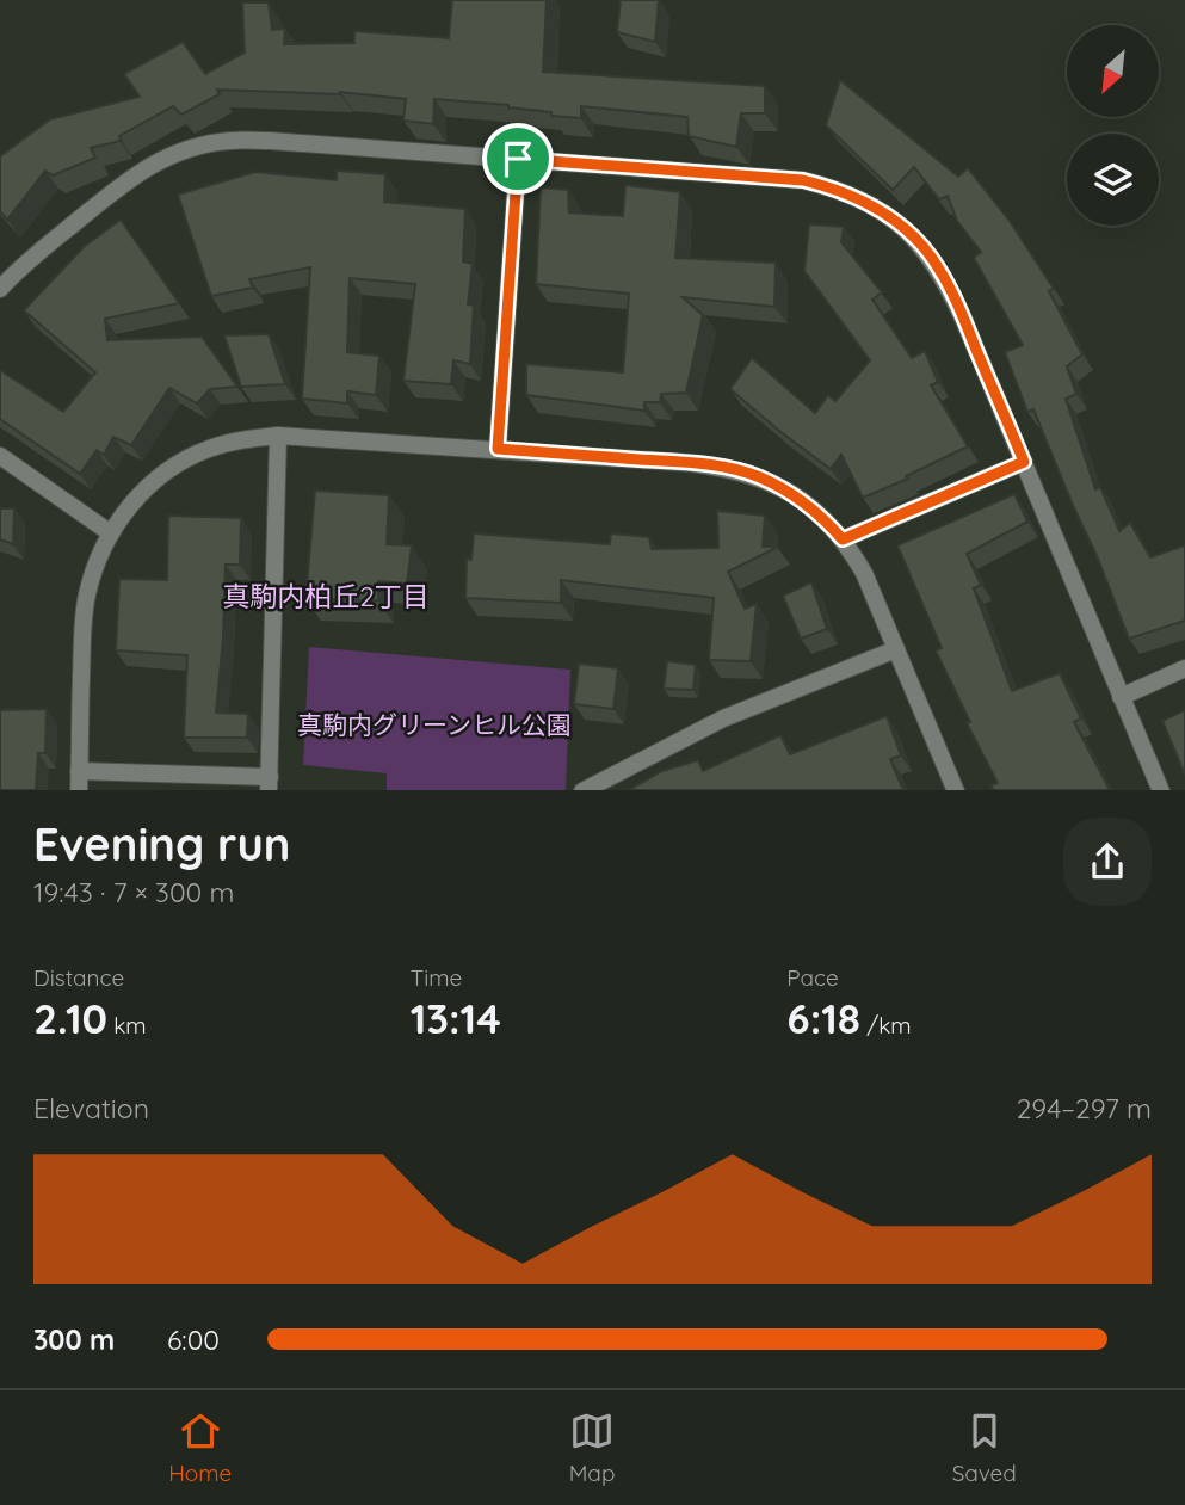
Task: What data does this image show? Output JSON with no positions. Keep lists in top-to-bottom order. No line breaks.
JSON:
{"districts":["真駒内柏丘2丁目"],"parks":["真駒内グリーンヒル公園"],"north":"bottom left","page":{"heading":["Evening run","19:43 · 7 × 300 m"],"stats":[["Distance","2.10 km"],["Time","13:14"],["Pace","6:18 /km"]],"chart":["Elevation","294–297 m"],"list":[{"name":"300 m","note":"6:00"}],"tabs":["Home","Map","Saved"]}}
